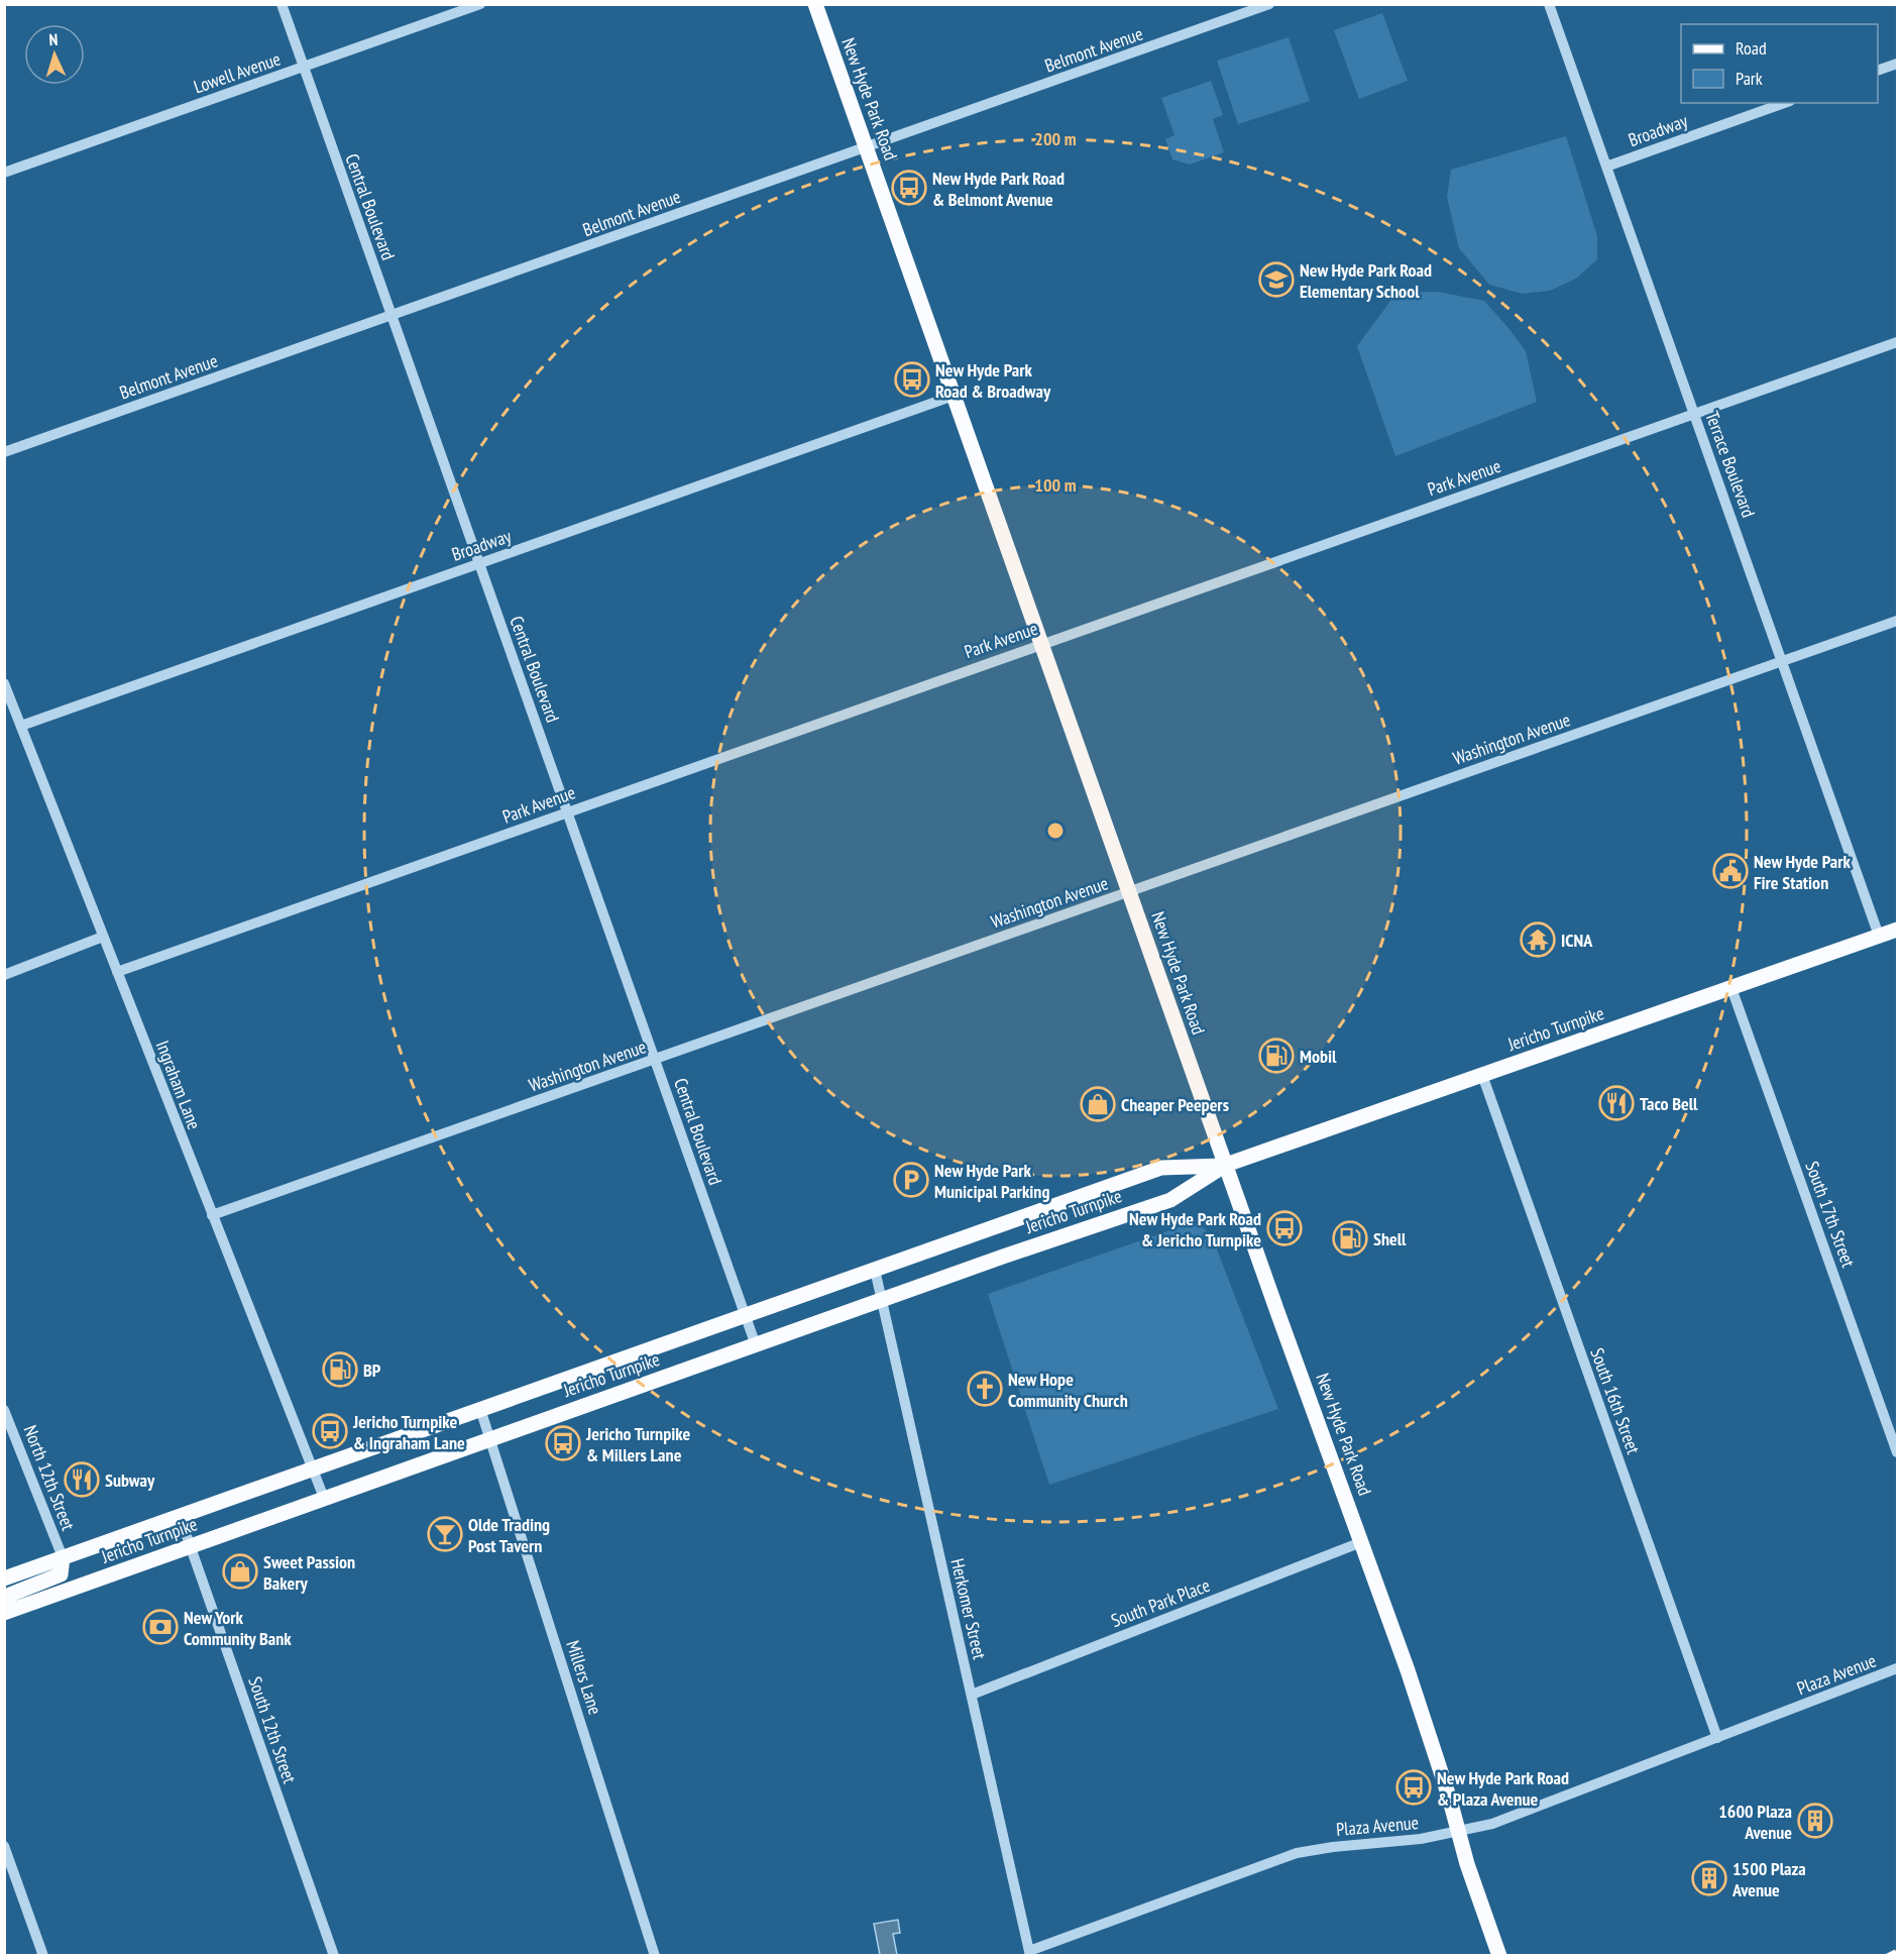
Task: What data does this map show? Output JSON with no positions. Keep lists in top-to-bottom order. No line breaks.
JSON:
{"streets":{"main road":["New Hyde Park Road","Jericho Turnpike"],"street":["Belmont Avenue","Lowell Avenue","Broadway","Central Boulevard","Terrace Boulevard","Park Avenue","Washington Avenue","Ingraham Lane","South 17th Street","South 16th Street","North 12th Street","South Park Place","Herkomer Street","Plaza Avenue","Millers Lane","South 12th Street"]},"crossings":[["Belmont Avenue","New Hyde Park Road"],["Belmont Avenue","Central Boulevard"],["Lowell Avenue","Central Boulevard"],["New Hyde Park Road","Broadway"],["New Hyde Park Road","Park Avenue"],["New Hyde Park Road","Washington Avenue"],["New Hyde Park Road","Jericho Turnpike"],["New Hyde Park Road","South Park Place"],["New Hyde Park Road","Plaza Avenue"],["Broadway","Central Boulevard"],["Broadway","Terrace Boulevard"],["Broadway","Ingraham Lane"],["Central Boulevard","Park Avenue"],["Central Boulevard","Washington Avenue"],["Central Boulevard","Jericho Turnpike"],["Terrace Boulevard","Park Avenue"],["Terrace Boulevard","Washington Avenue"],["Terrace Boulevard","Jericho Turnpike"],["Park Avenue","Ingraham Lane"],["Washington Avenue","Ingraham Lane"],["Jericho Turnpike","Ingraham Lane"],["Jericho Turnpike","South 17th Street"],["Jericho Turnpike","South 16th Street"],["Jericho Turnpike","North 12th Street"],["Jericho Turnpike","Herkomer Street"],["Jericho Turnpike","Millers Lane"],["Jericho Turnpike","South 12th Street"],["South 16th Street","Plaza Avenue"],["South Park Place","Herkomer Street"],["Herkomer Street","Plaza Avenue"]],"places":{"bus stop":["New Hyde Park Road & Belmont Avenue","New Hyde Park Road & Broadway","New Hyde Park Road & Jericho Turnpike","Jericho Turnpike & Ingraham Lane","Jericho Turnpike & Millers Lane","New Hyde Park Road & Plaza Avenue"],"school or university":["New Hyde Park Road Elementary School"],"public building":["New Hyde Park Fire Station"],"temple":["ICNA"],"fuel station":["Mobil","Shell","BP"],"restaurant":["Taco Bell","Subway"],"shop":["Cheaper Peepers","Sweet Passion Bakery"],"parking":["New Hyde Park Municipal Parking"],"church":["New Hope Community Church"],"bar":["Olde Trading Post Tavern"],"bank":["New York Community Bank"],"building":["1600 Plaza Avenue","1500 Plaza Avenue"]},"legend":["Road","Park"],"north":"top","rings":["200 m","100 m"]}
